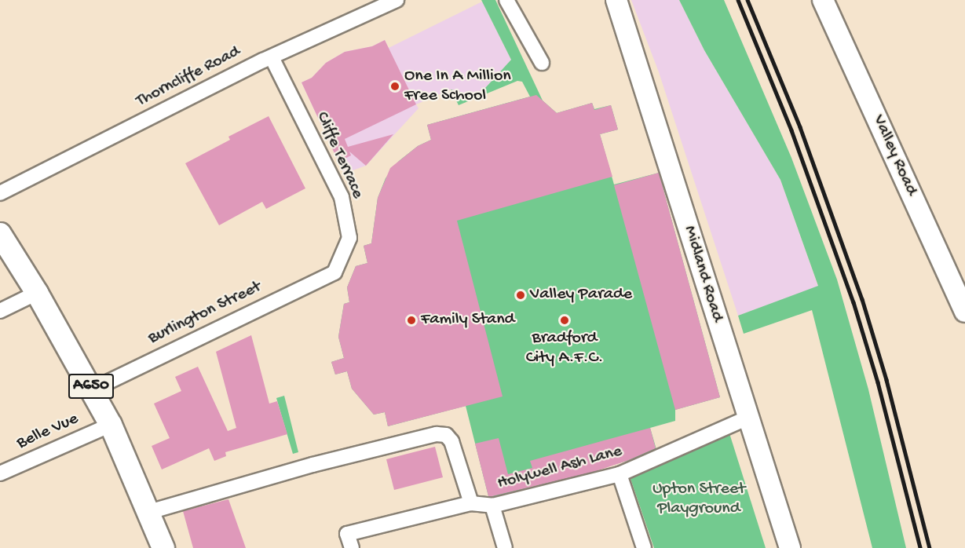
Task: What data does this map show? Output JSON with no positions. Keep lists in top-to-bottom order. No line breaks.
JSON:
{"streets":{"main road":["A650"],"street":["Thorncliffe Road","Cliffe Terrace","Valley Road","Midland Road","Burlington Street","Belle Vue","Holywell Ash Lane"]},"crossings":[["Thorncliffe Road","Cliffe Terrace"],["Cliffe Terrace","Burlington Street"],["Midland Road","Holywell Ash Lane"],["Burlington Street","A650"],["A650","Belle Vue"]],"parks":["Upton Street Playground"],"places":["One In A Million Free School","Valley Parade","Family Stand","Bradford City A.F.C."]}
